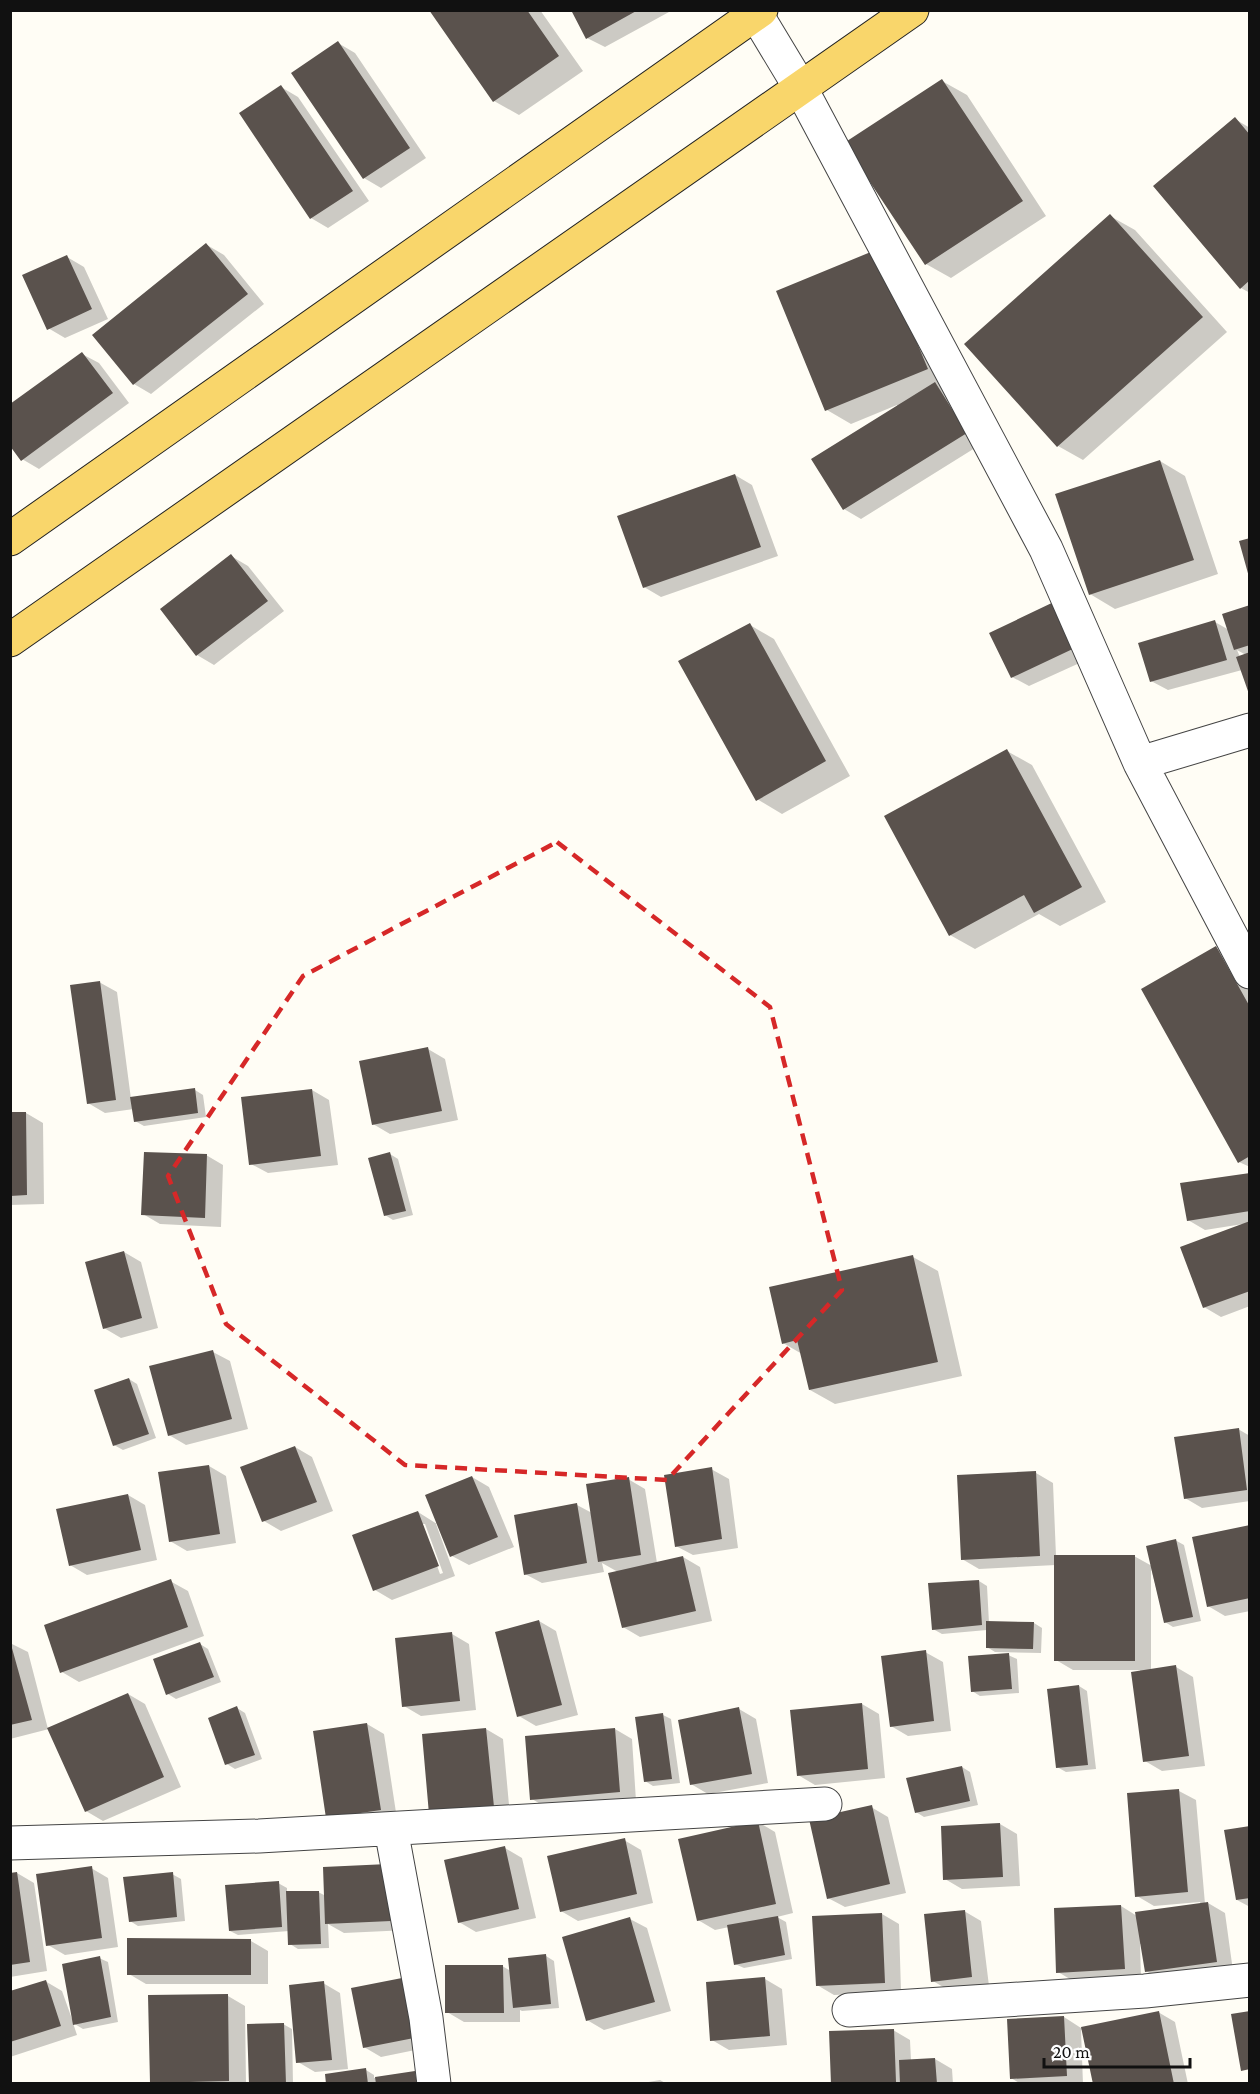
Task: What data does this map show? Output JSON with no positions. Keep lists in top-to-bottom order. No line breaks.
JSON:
{"scale_bar":"20 m"}
